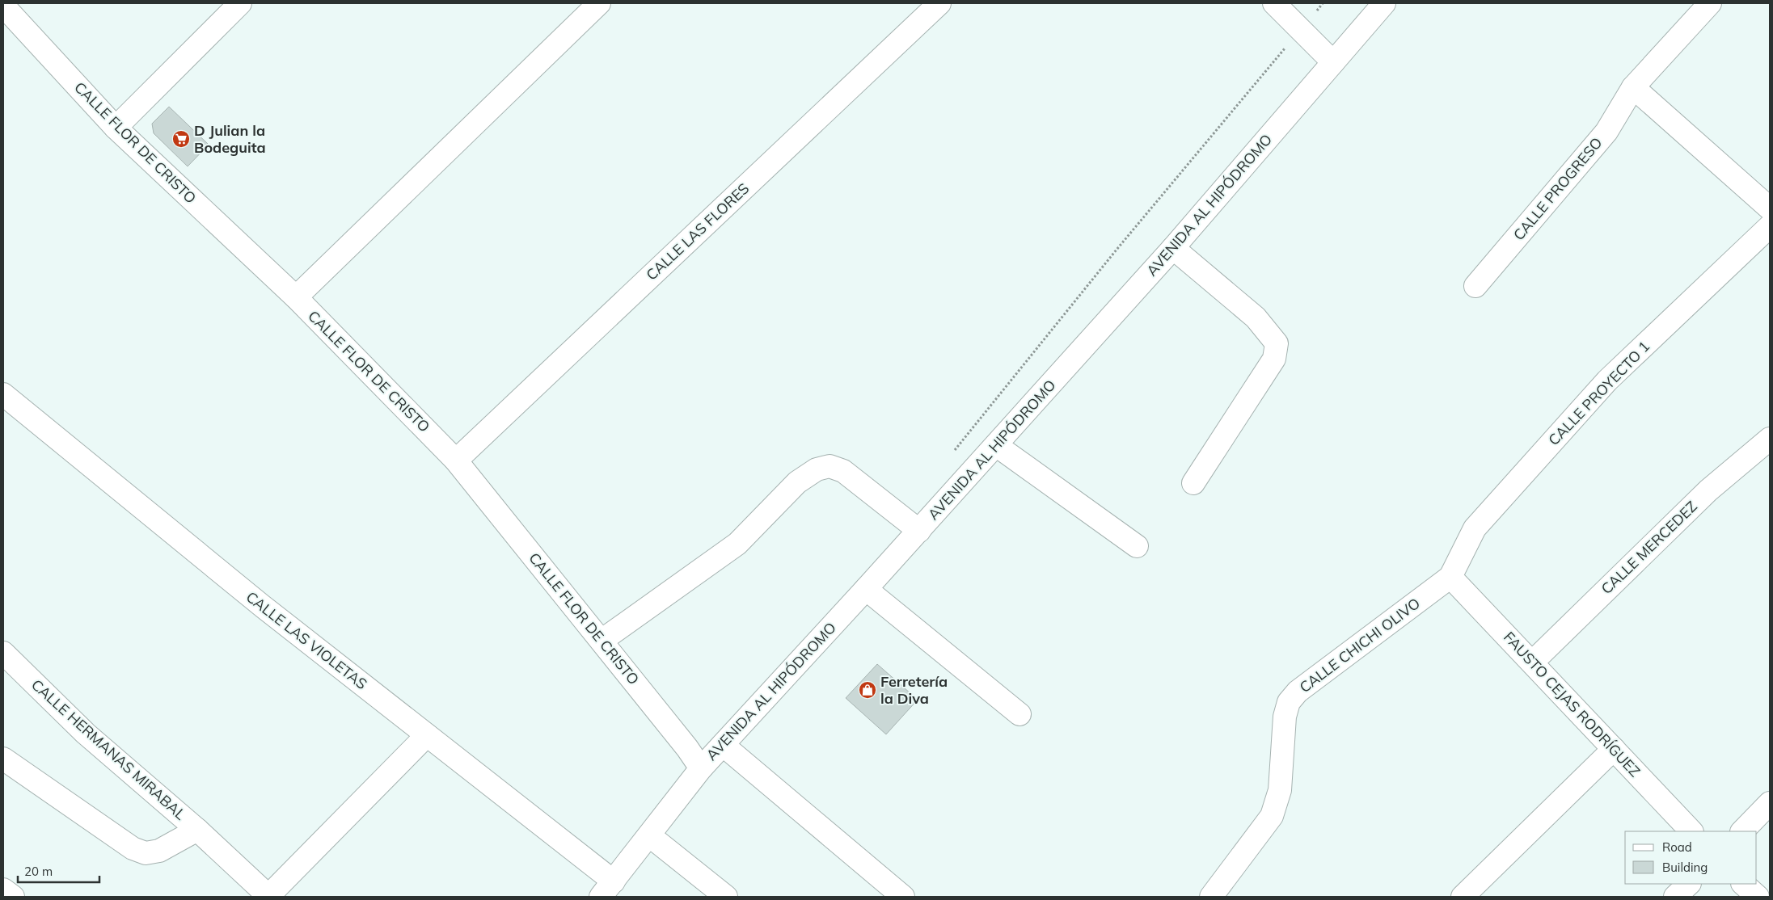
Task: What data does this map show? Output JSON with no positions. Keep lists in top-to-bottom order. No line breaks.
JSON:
{"streets":{"street":["CALLE FLOR DE CRISTO","CALLE PROGRESO","AVENIDA AL HIPÓDROMO","CALLE LAS FLORES","CALLE PROYECTO 1","CALLE MERCEDEZ","CALLE LAS VIOLETAS","CALLE CHICHI OLIVO","FAUSTO CEJAS RODRÍGUEZ","CALLE HERMANAS MIRABAL"]},"crossings":[["CALLE FLOR DE CRISTO","AVENIDA AL HIPÓDROMO"],["CALLE FLOR DE CRISTO","CALLE LAS FLORES"],["AVENIDA AL HIPÓDROMO","CALLE LAS VIOLETAS"],["CALLE PROYECTO 1","CALLE CHICHI OLIVO"],["CALLE PROYECTO 1","FAUSTO CEJAS RODRÍGUEZ"],["CALLE MERCEDEZ","FAUSTO CEJAS RODRÍGUEZ"],["CALLE CHICHI OLIVO","FAUSTO CEJAS RODRÍGUEZ"]],"places":{"supermarket":["D Julian la Bodeguita"],"shop":["Ferretería la Diva"]},"legend":["Road","Building"],"scale_bar":"20 m"}
